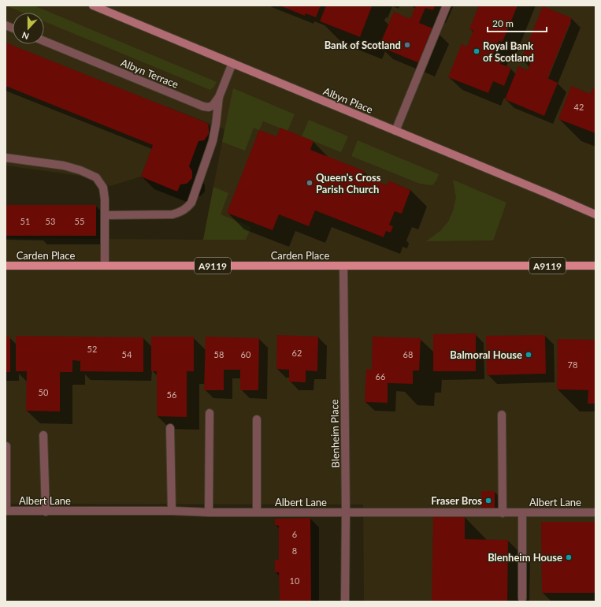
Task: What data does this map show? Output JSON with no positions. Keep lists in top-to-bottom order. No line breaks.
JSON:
{"streets":{"main road":["Carden Place","A9119"],"street":["Albyn Terrace","Albyn Place","Blenheim Place","Albert Lane"]},"crossings":[["Albyn Terrace","Albyn Place"],["Carden Place","Blenheim Place"],["Blenheim Place","Albert Lane"]],"places":["Bank of Scotland","Royal Bank of Scotland","Queen's Cross Parish Church","Balmoral House","Fraser Bros","Blenheim House"],"house_numbers":["42","51","53","55","52","62","54","58","60","68","78","66","50","56","6","8","10"],"scale_bar":"20 m","north":"bottom"}
